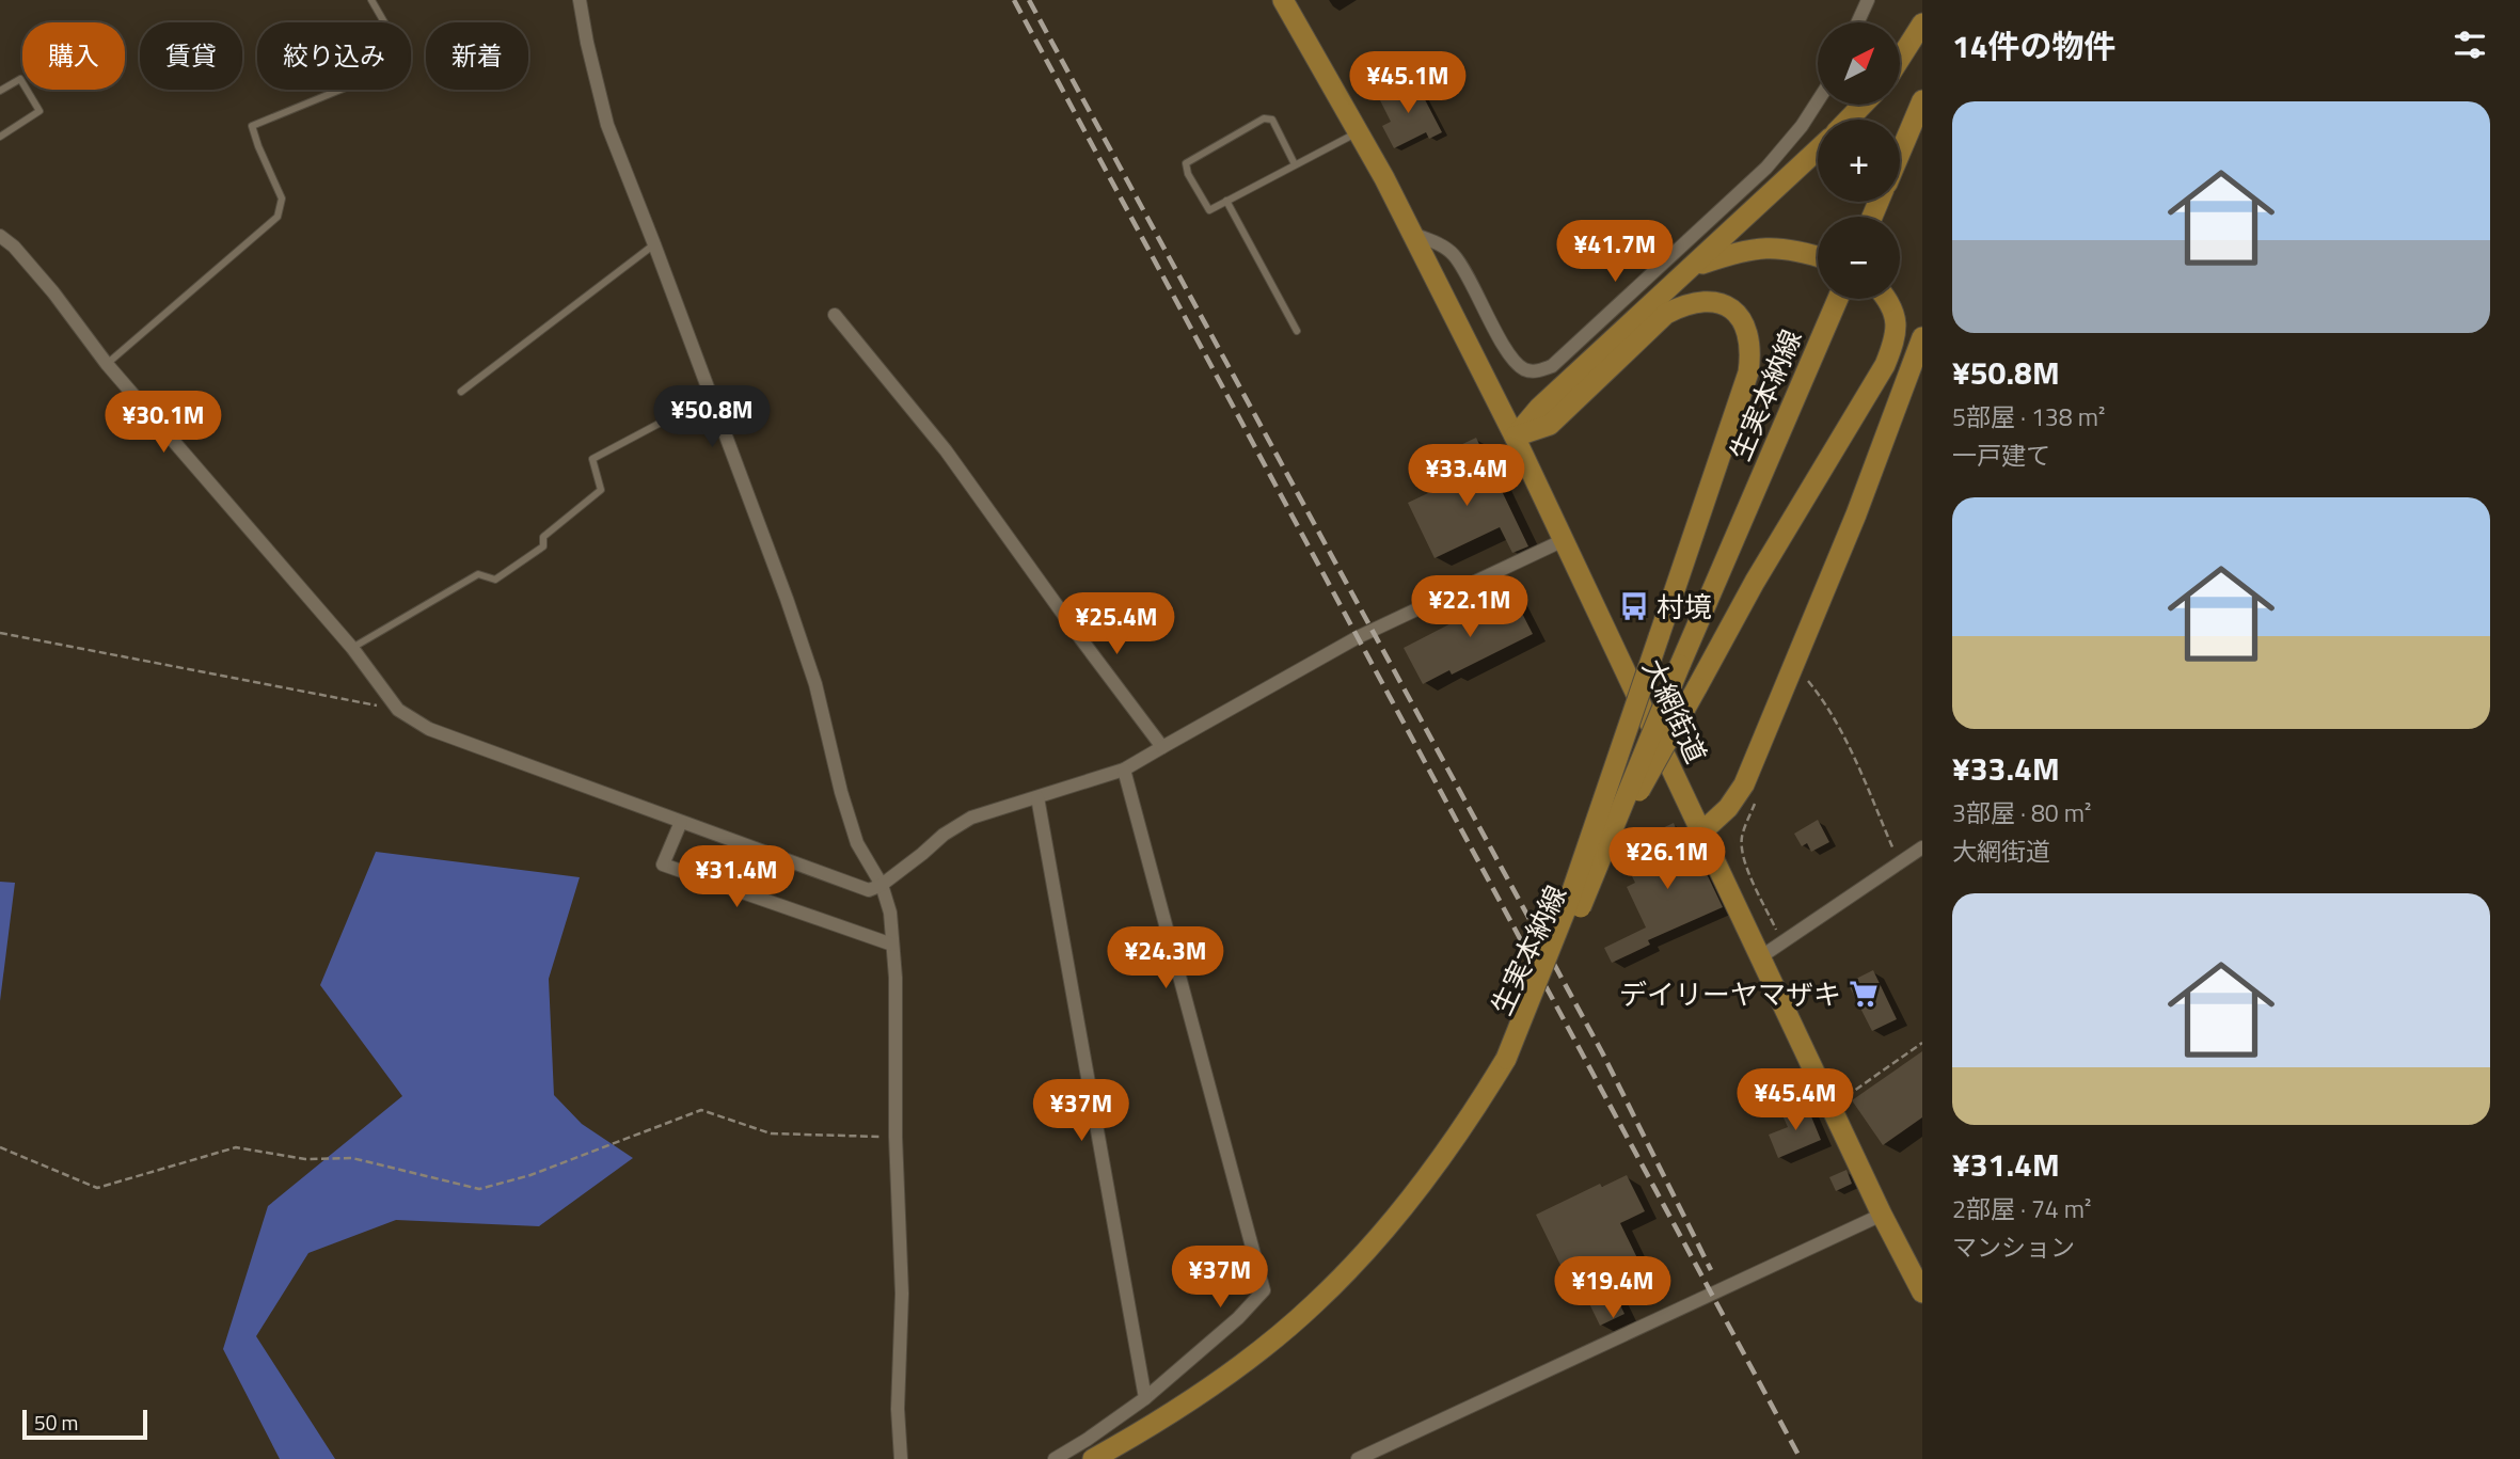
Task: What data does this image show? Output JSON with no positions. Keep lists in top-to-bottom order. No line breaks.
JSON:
{"streets":{"main road":["生実本納線","大網街道"]},"places":{"bus stop":["村境"],"supermarket":["デイリーヤマザキ"]},"scale_bar":"50 m","north":"top right","page":{"heading":"14件の物件","map_buttons":["+","−"],"chip":["購入","賃貸","絞り込み","新着"],"price":["¥45.1M","¥41.7M","¥50.8M","¥30.1M","¥33.4M","¥22.1M","¥25.4M","¥26.1M","¥31.4M","¥24.3M","¥45.4M","¥37M","¥37M","¥19.4M"],"list":[{"name":"¥50.8M","note":"5部屋 · 138 m² · 一戸建て"},{"name":"¥33.4M","note":"3部屋 · 80 m² · 大網街道"},{"name":"¥31.4M","note":"2部屋 · 74 m² · マンション"}],"scale":"50 m"}}
